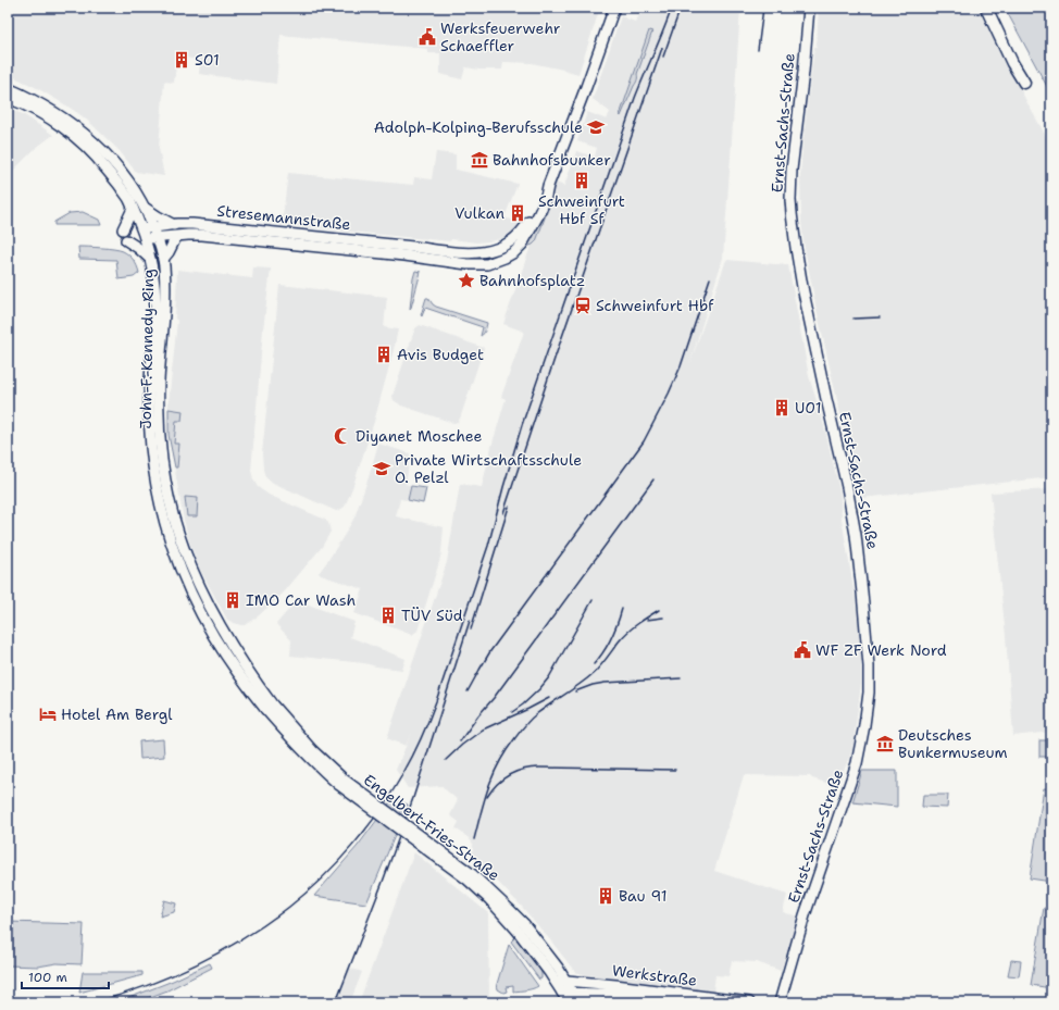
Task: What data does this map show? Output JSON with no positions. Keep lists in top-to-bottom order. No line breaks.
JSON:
{"streets":{"main road":["Ernst-Sachs-Straße","Stresemannstraße","John-F.-Kennedy-Ring","Engelbert-Fries-Straße","Werkstraße"]},"crossings":[["Stresemannstraße","John-F.-Kennedy-Ring"],["John-F.-Kennedy-Ring","Engelbert-Fries-Straße"],["Engelbert-Fries-Straße","Werkstraße"]],"places":{"public building":["Werksfeuerwehr Schaeffler","WF ZF Werk Nord"],"building":["S01","Schweinfurt Hbf Sf","Vulkan","Avis Budget","U01","IMO Car Wash","TÜV Süd","Bau 91"],"school or university":["Adolph-Kolping-Berufsschule","Private Wirtschaftsschule O. Pelzl"],"museum":["Bahnhofsbunker","Deutsches Bunkermuseum"],"place":["Bahnhofsplatz"],"station":["Schweinfurt Hbf"],"mosque":["Diyanet Moschee"],"hotel":["Hotel Am Bergl"]},"scale_bar":"100 m"}
